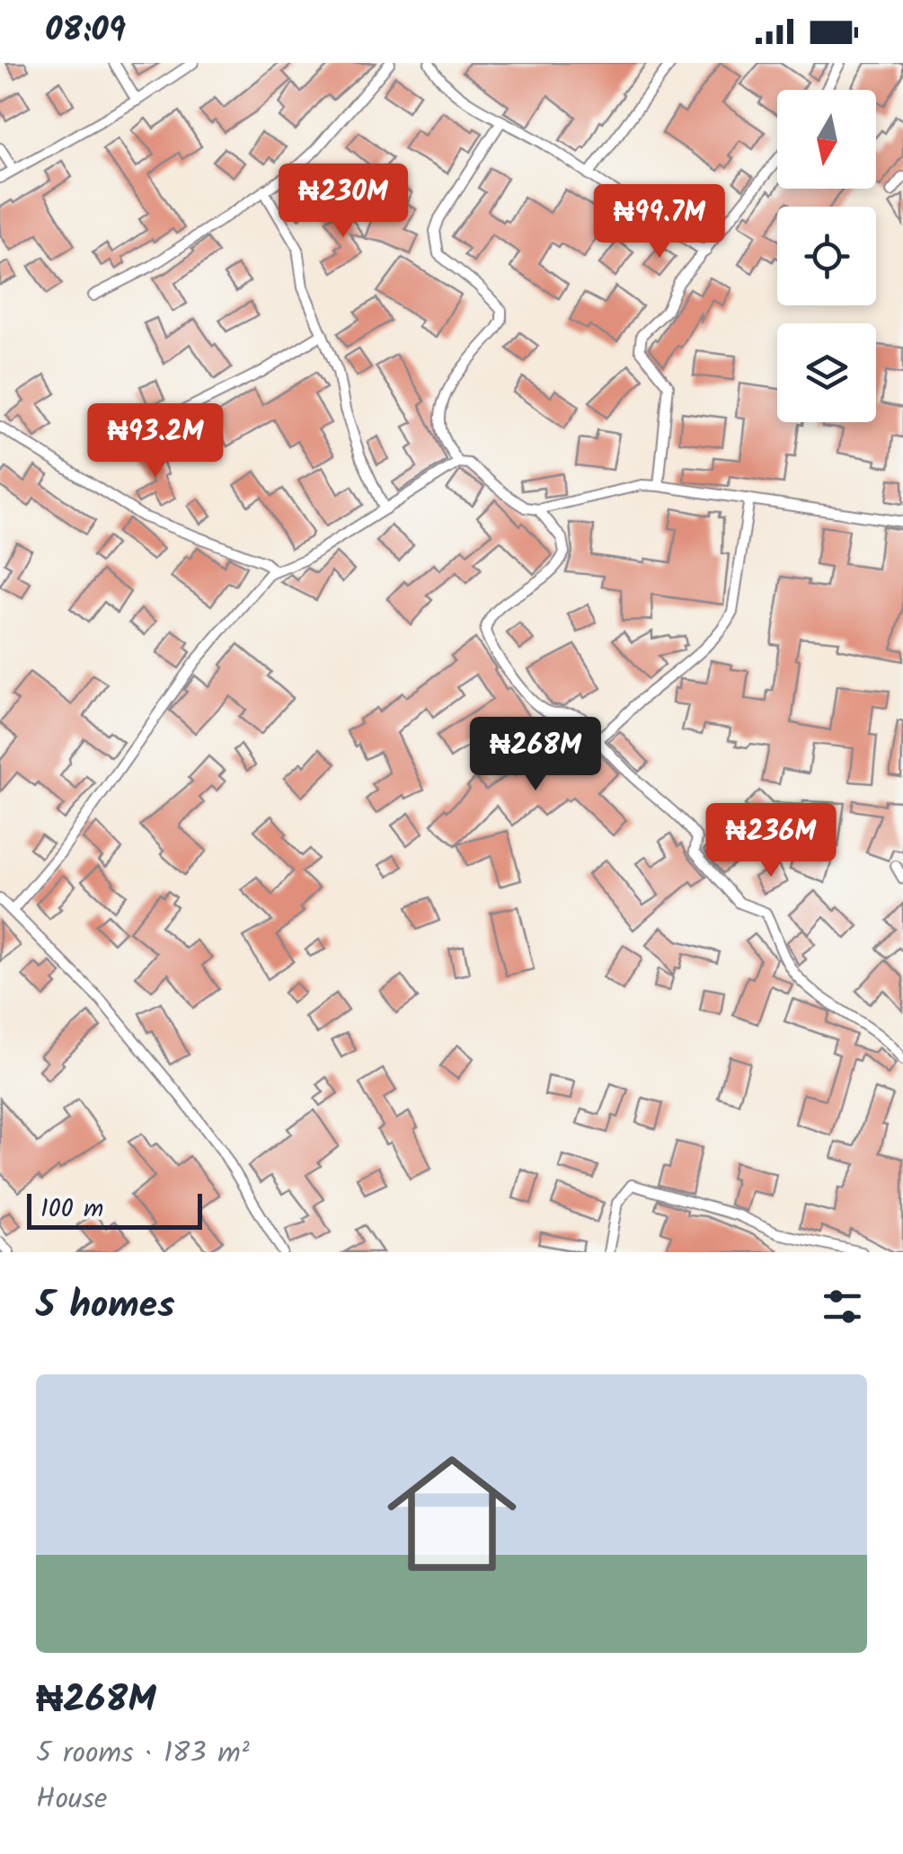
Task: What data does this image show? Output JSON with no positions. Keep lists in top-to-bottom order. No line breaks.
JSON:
{"scale_bar":"100 m","north":"bottom","page":{"status":"08:09","price":["₦230M","₦99.7M","₦93.2M","₦268M","₦236M"],"scale":"100 m","heading":"5 homes","list":[{"name":"₦268M","note":"5 rooms · 183 m² · House"}]}}
